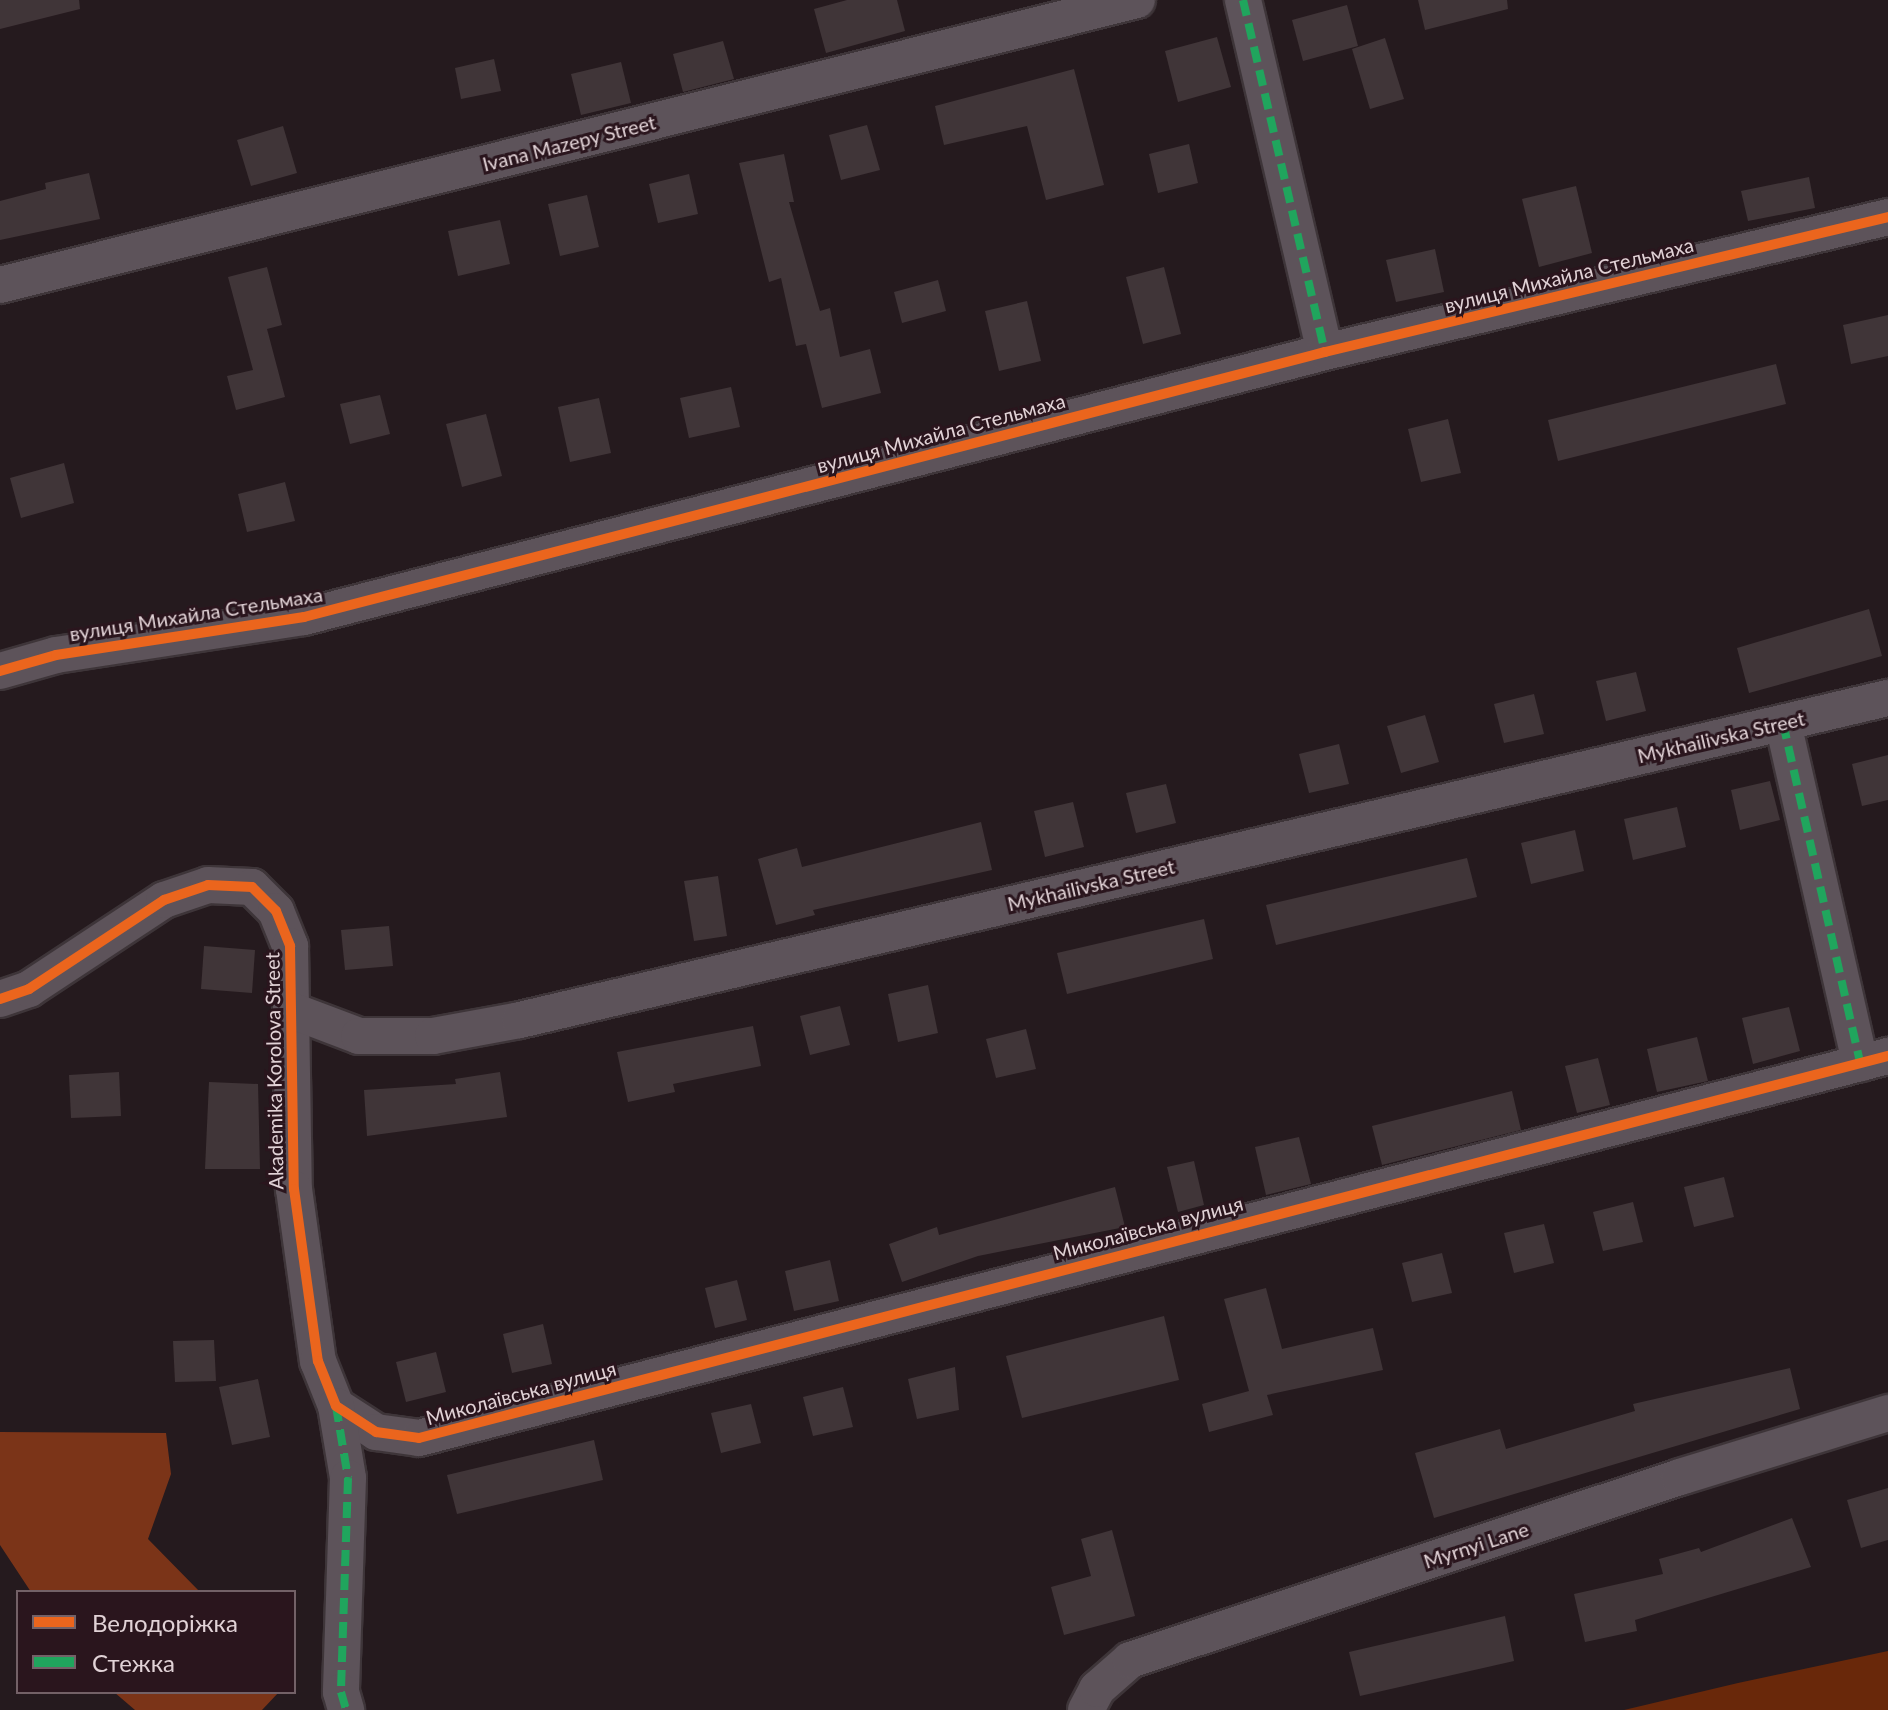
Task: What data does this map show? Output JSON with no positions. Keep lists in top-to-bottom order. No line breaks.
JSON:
{"streets":{"street":["Ivana Mazepy Street","вулиця Михайла Стельмаха","Mykhailivska Street","Akademika Korolova Street","Миколаївська вулиця","Myrnyi Lane"]},"crossings":[["Mykhailivska Street","Akademika Korolova Street"],["Akademika Korolova Street","Миколаївська вулиця"]],"legend":["Велодоріжка","Стежка"]}
